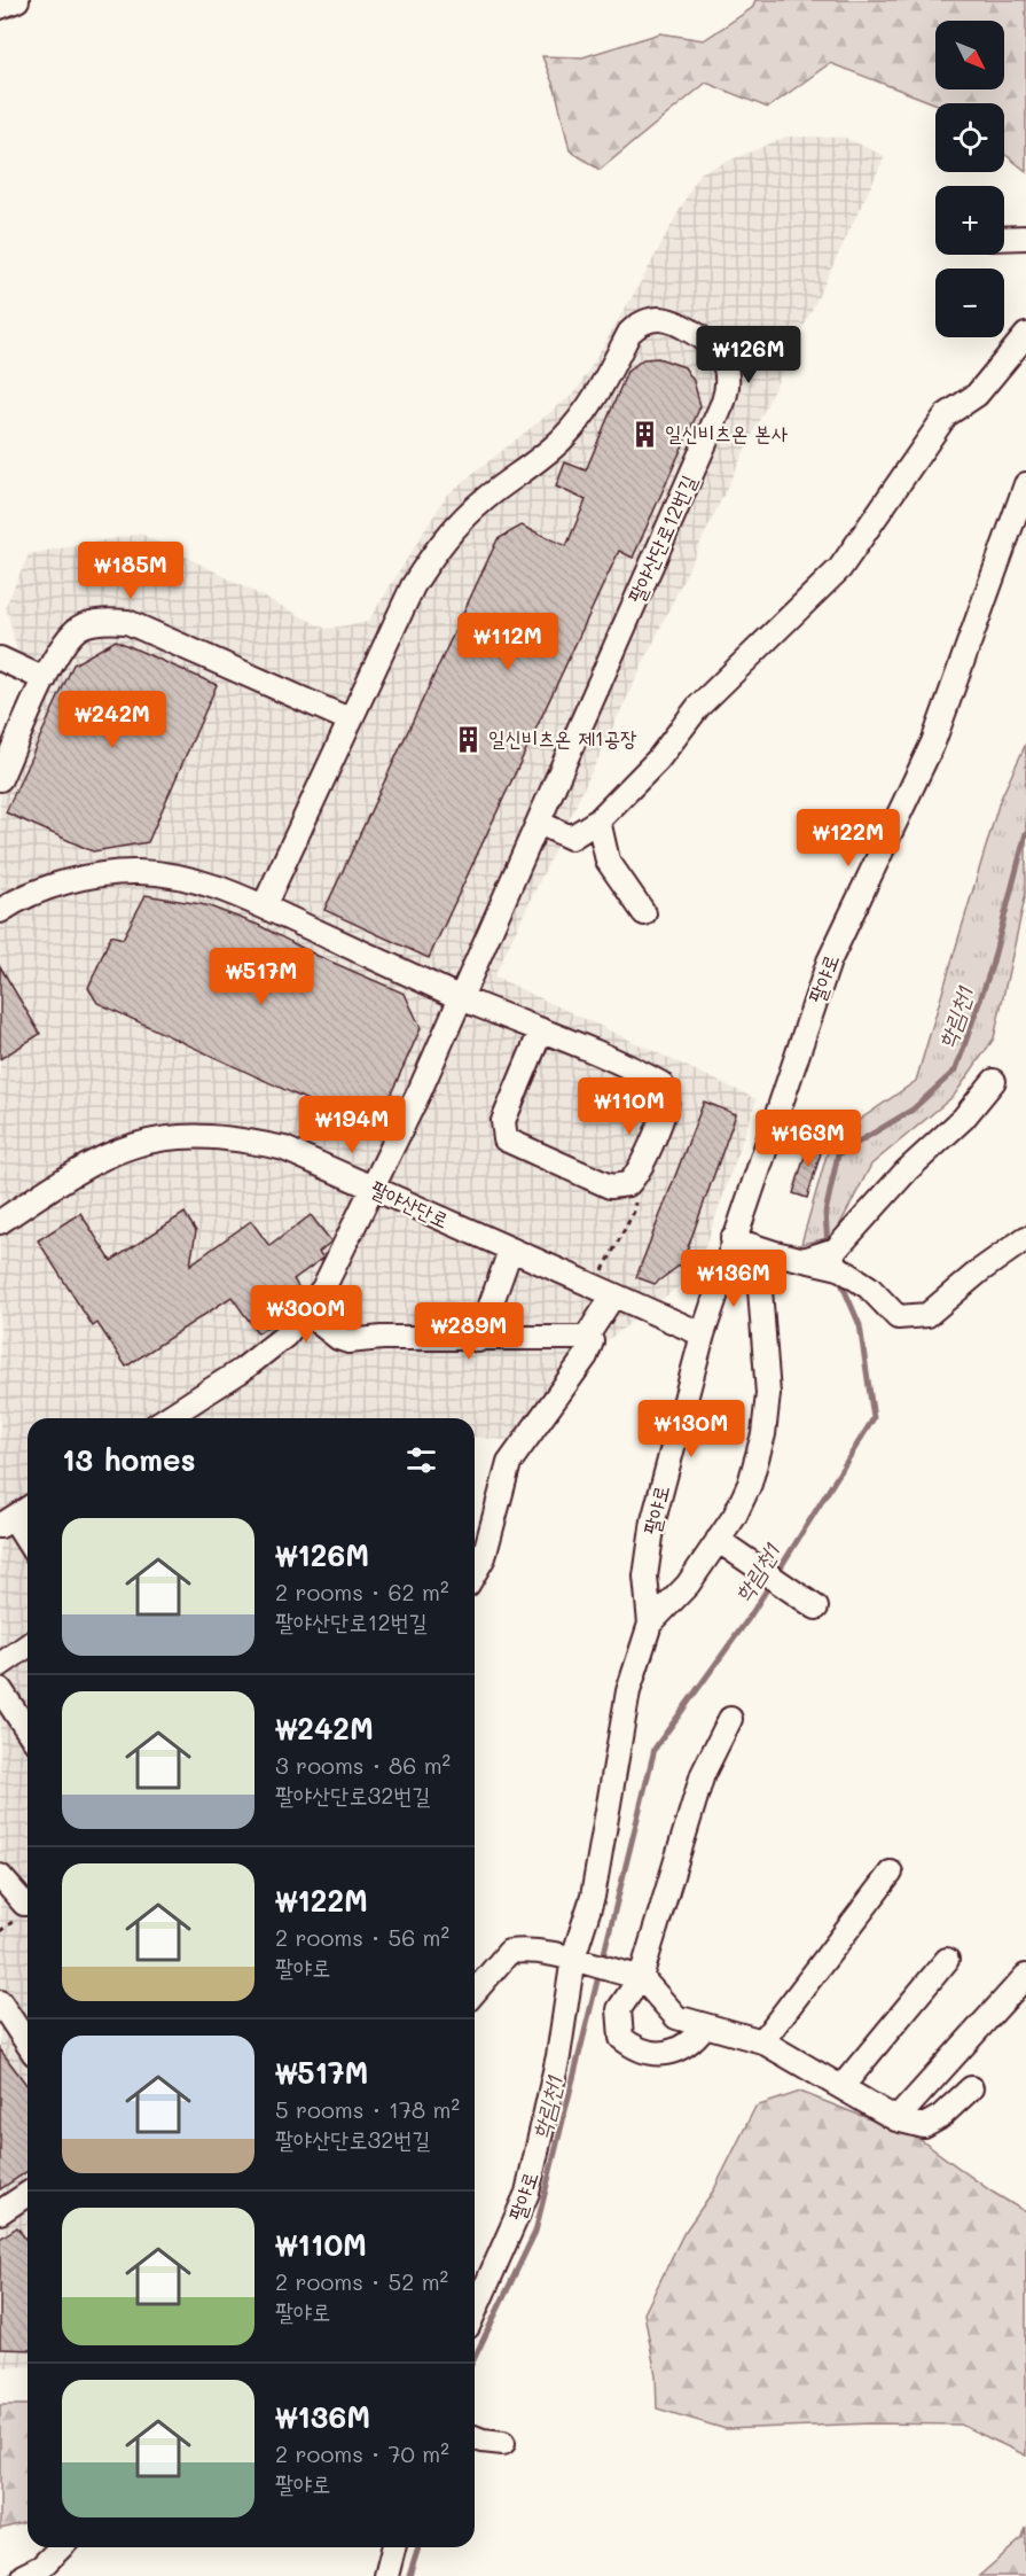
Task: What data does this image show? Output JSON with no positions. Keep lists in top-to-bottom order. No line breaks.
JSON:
{"streets":{"street":["팔야산단로12번길","팔야로","팔야산단로"]},"crossings":[["팔야산단로12번길","팔야산단로"],["팔야로","팔야산단로"]],"water":["학림천1"],"places":{"building":["일신비츠온 본사","일신비츠온 제1공장"]},"north":"bottom right","page":{"map_buttons":["+","−"],"price":["₩126M","₩185M","₩112M","₩242M","₩122M","₩517M","₩110M","₩194M","₩163M","₩136M","₩300M","₩289M","₩130M"],"heading":"13 homes","list":[{"name":"₩126M","note":"2 rooms · 62 m² · 팔야산단로12번길"},{"name":"₩242M","note":"3 rooms · 86 m² · 팔야산단로32번길"},{"name":"₩122M","note":"2 rooms · 56 m² · 팔야로"},{"name":"₩517M","note":"5 rooms · 178 m² · 팔야산단로32번길"},{"name":"₩110M","note":"2 rooms · 52 m² · 팔야로"},{"name":"₩136M","note":"2 rooms · 70 m² · 팔야로"}]}}
